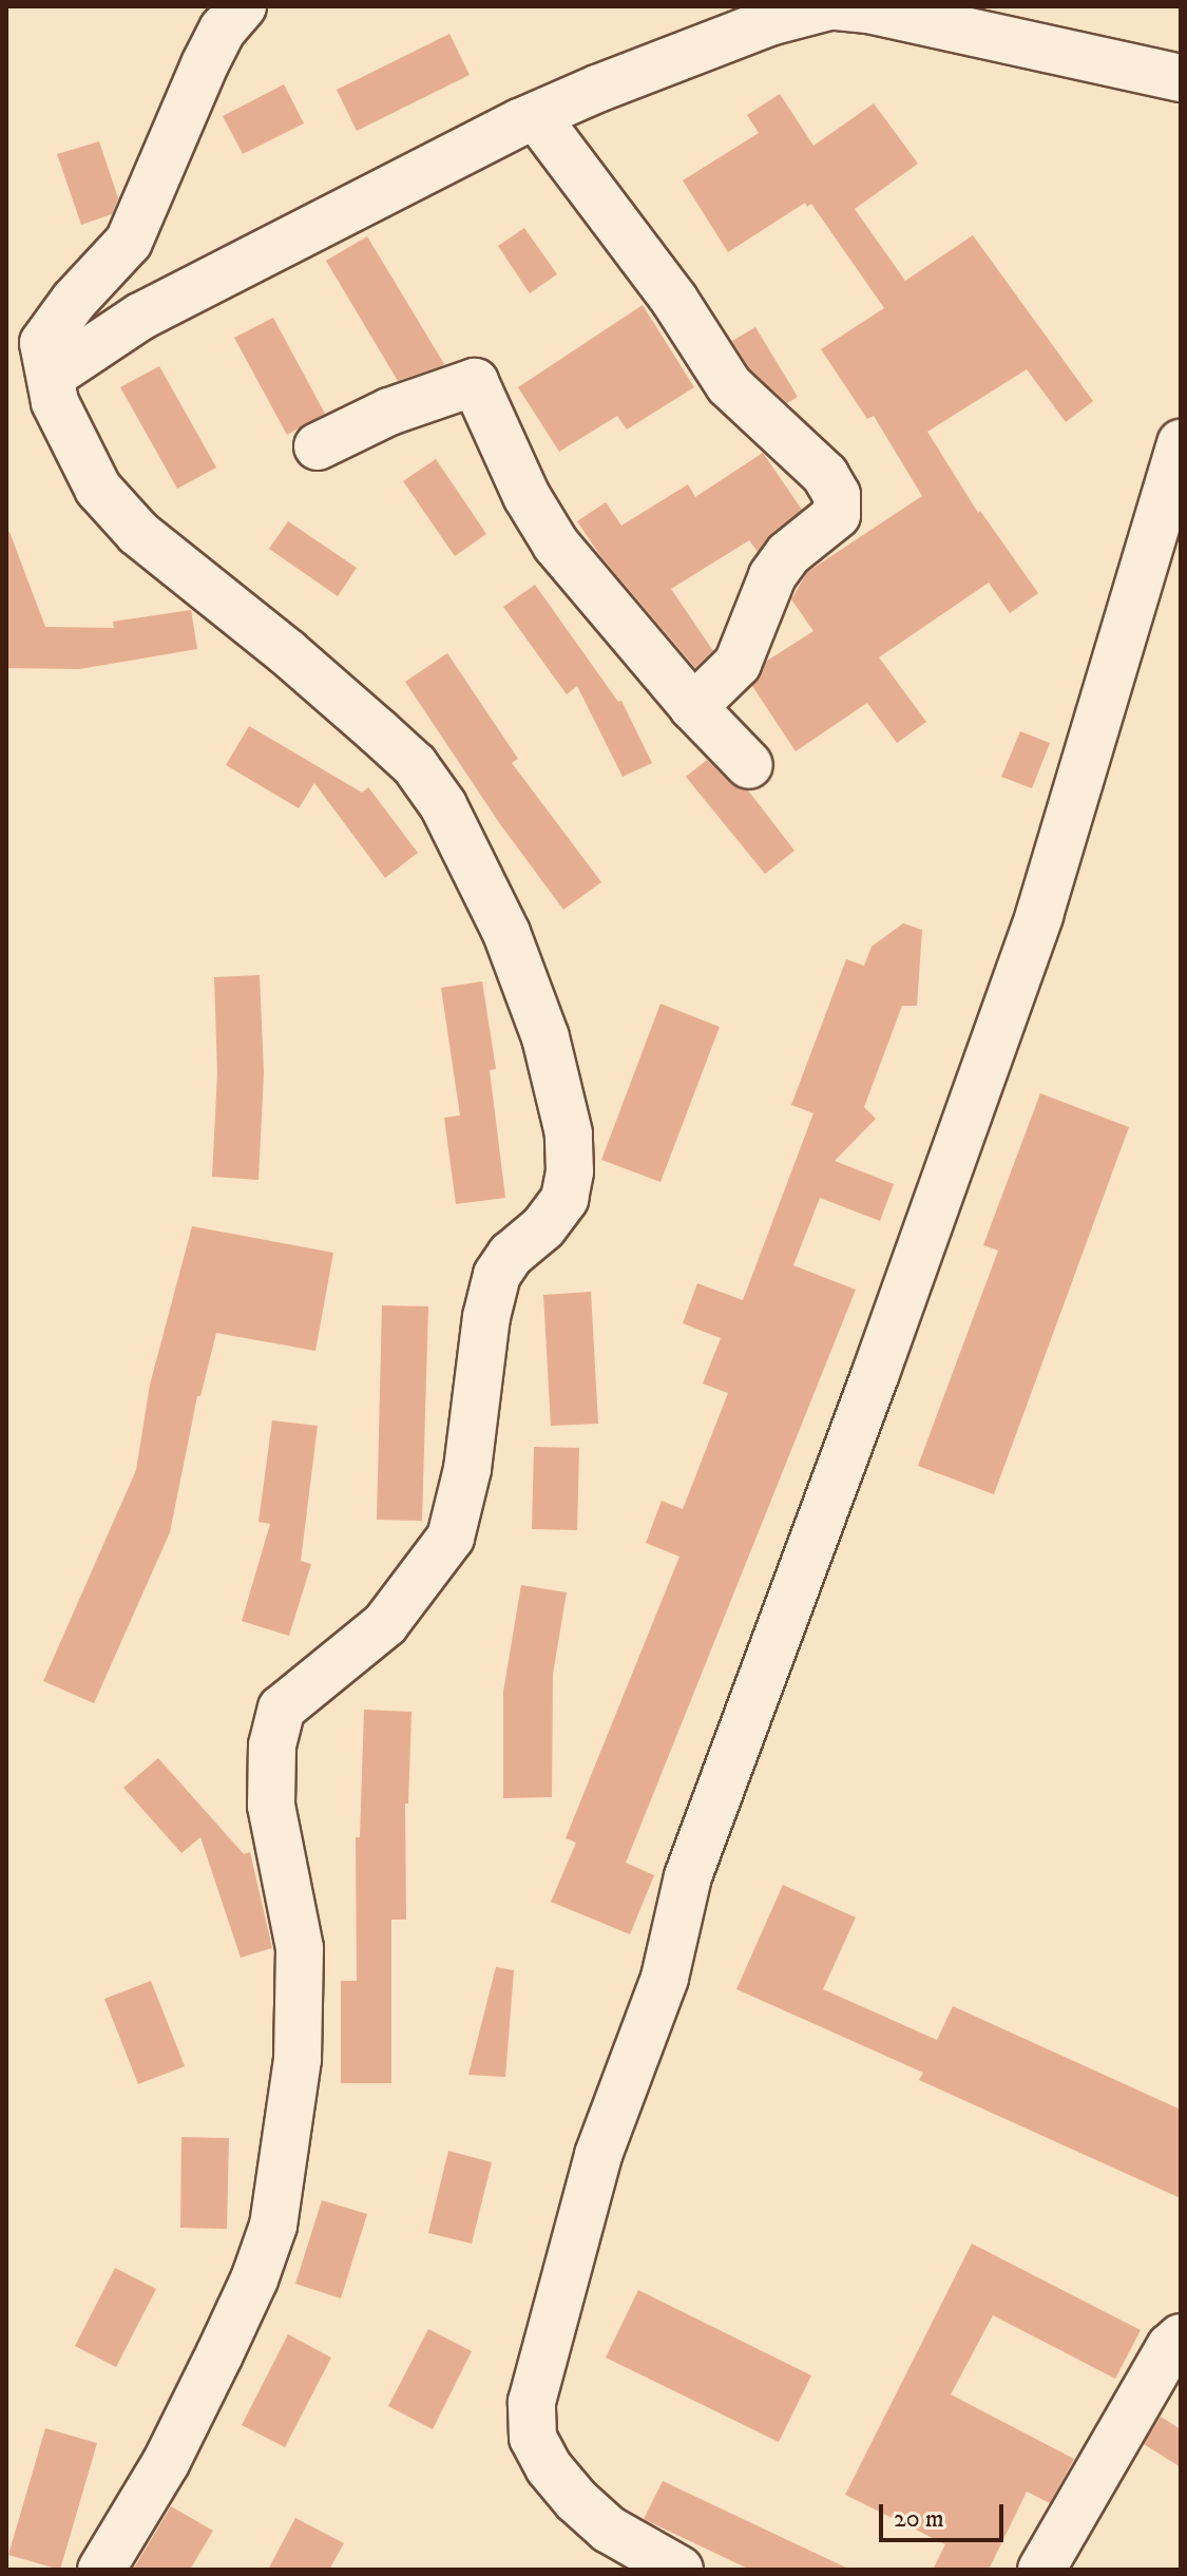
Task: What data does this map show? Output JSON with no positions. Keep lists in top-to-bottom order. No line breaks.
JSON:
{"scale_bar":"20 m"}
